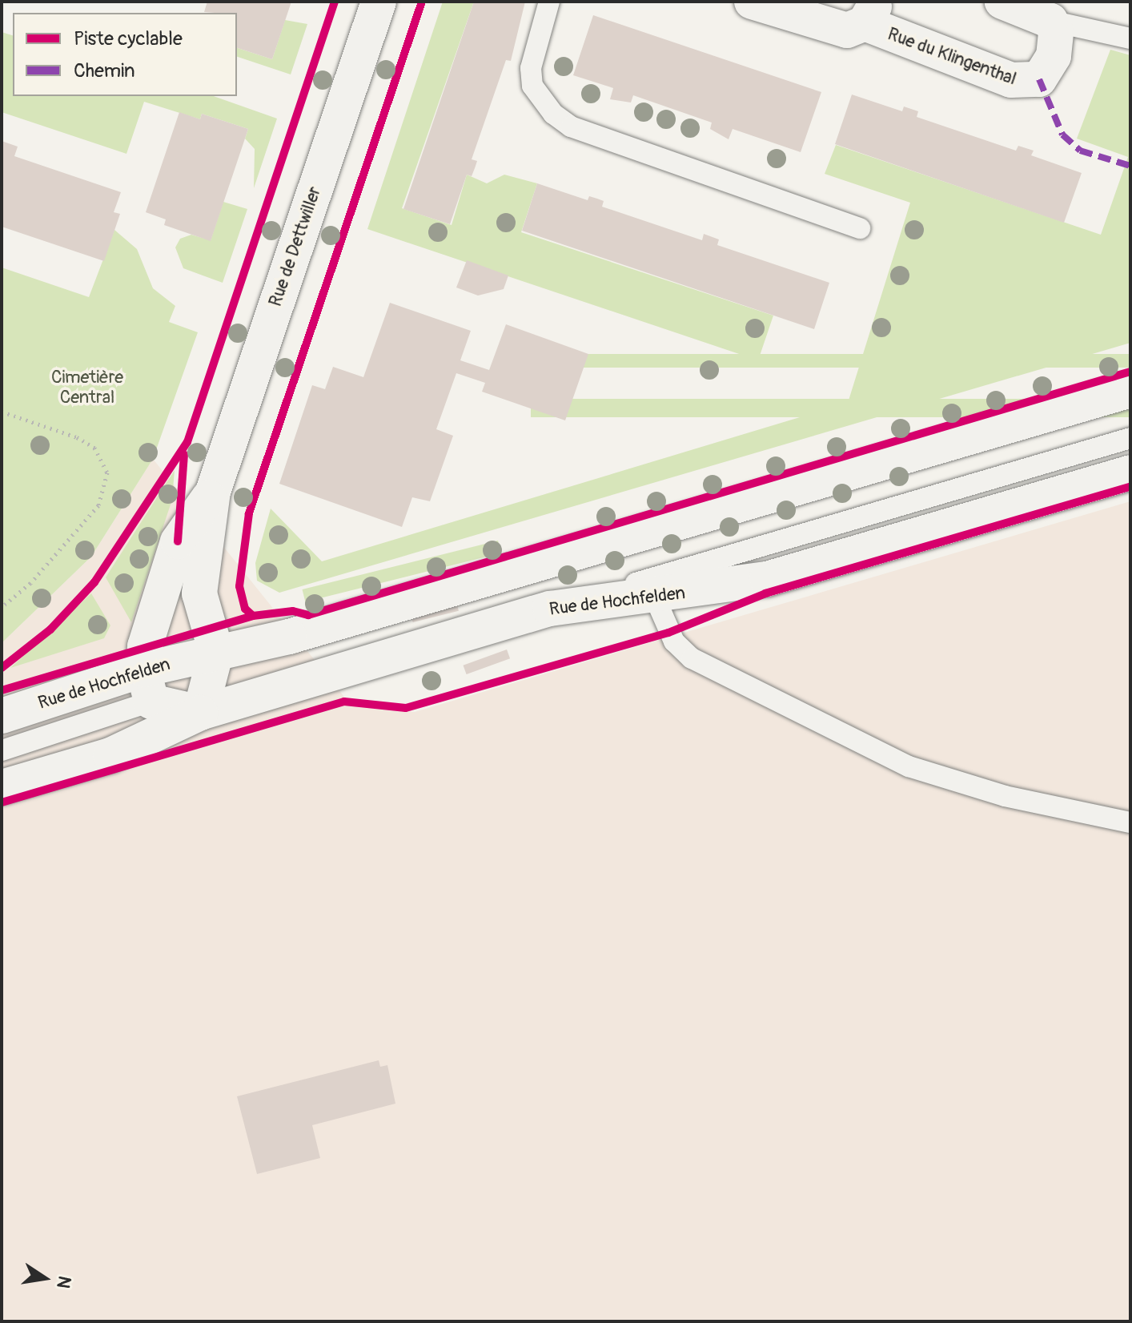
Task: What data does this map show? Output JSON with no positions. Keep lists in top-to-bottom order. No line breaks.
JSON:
{"streets":{"street":["Rue du Klingenthal","Rue de Dettwiller","Rue de Hochfelden"]},"crossings":[["Rue de Dettwiller","Rue de Hochfelden"]],"parks":["Cimetière Central"],"legend":["Piste cyclable","Chemin"],"north":"right"}
